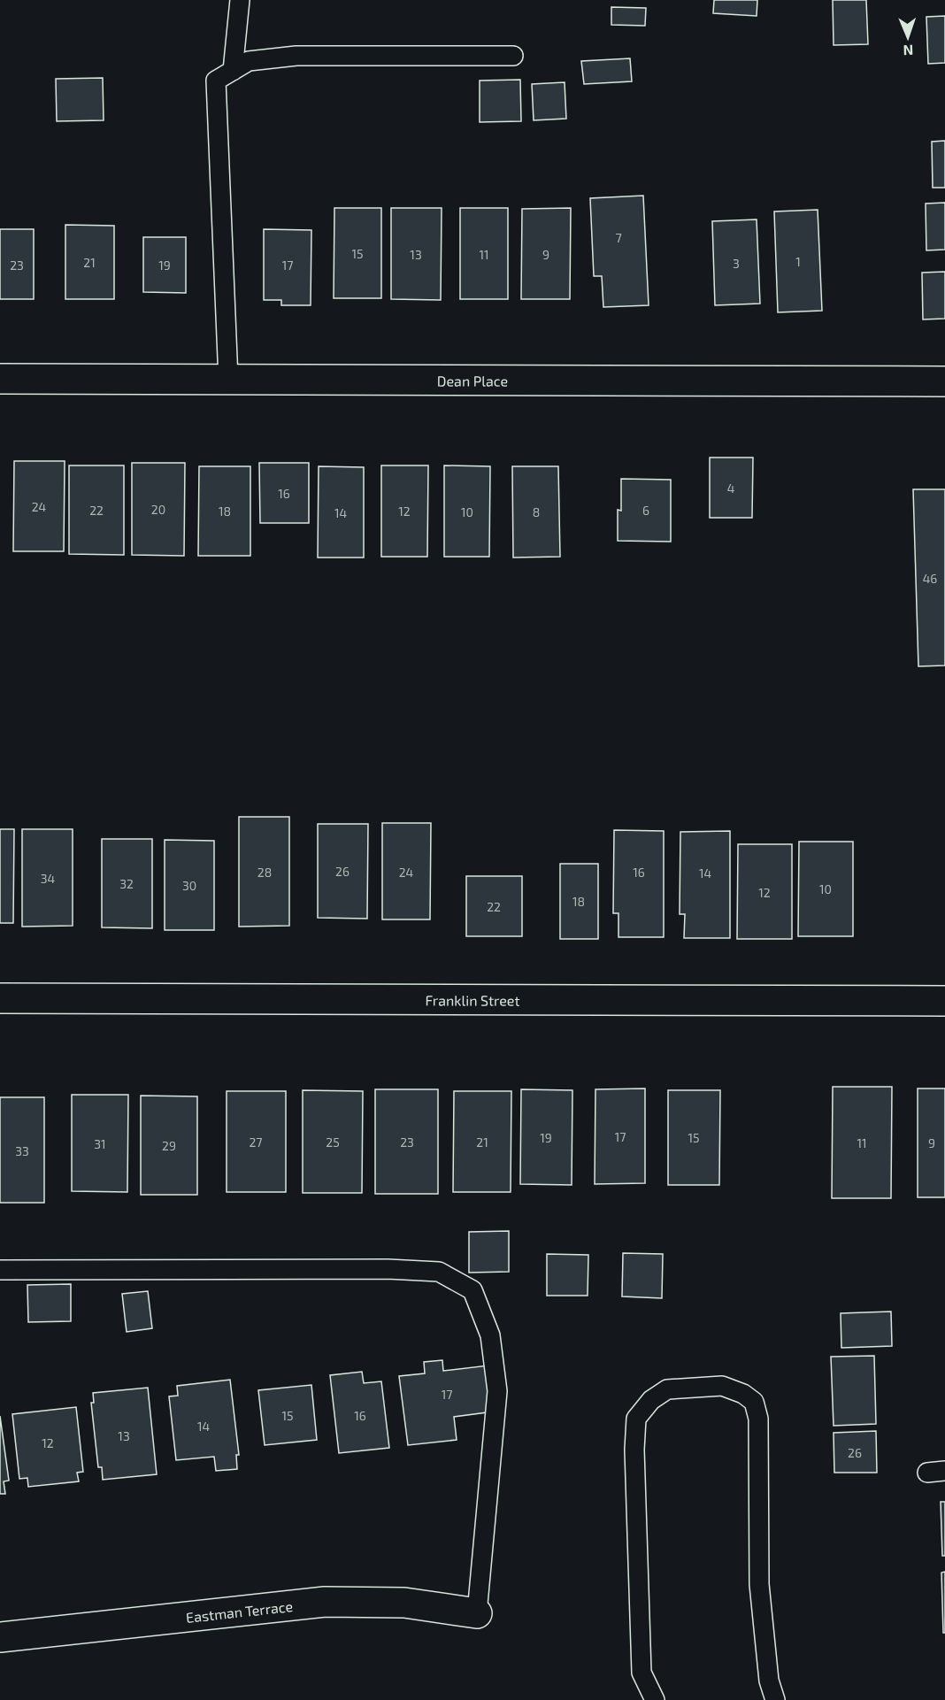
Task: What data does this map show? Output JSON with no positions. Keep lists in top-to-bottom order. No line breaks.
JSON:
{"streets":{"street":["Dean Place","Franklin Street","Eastman Terrace"]},"house_numbers":["7","15","13","11","9","1","21","3","23","19","17","4","16","24","20","22","6","18","12","10","8","14","46","26","28","24","16","14","34","32","30","10","12","18","22","17","19","15","27","25","23","21","11","9","31","29","33","17","15","16","14","13","12","26"],"north":"bottom"}
